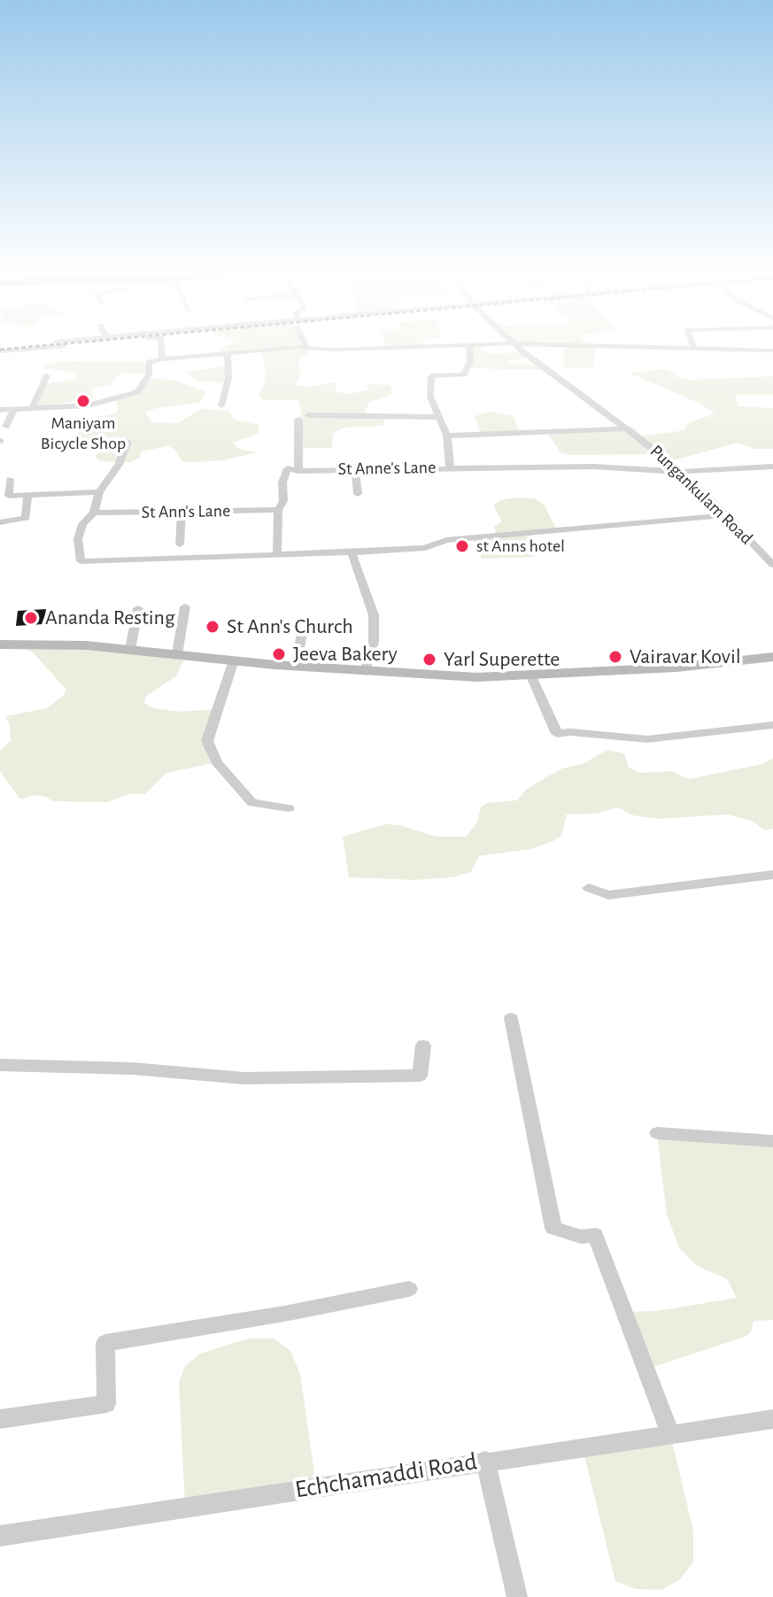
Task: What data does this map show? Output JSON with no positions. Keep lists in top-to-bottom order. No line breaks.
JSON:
{"streets":{"street":["St Anne's Lane","Pungankulam Road","St Ann's Lane","Echchamaddi Road"]},"crossings":[["St Anne's Lane","Pungankulam Road"]],"places":["Maniyam Bicycle Shop","st Anns hotel","Ananda Resting","St Ann's Church","Jeeva Bakery","Vairavar Kovil","Yarl Superette"]}
